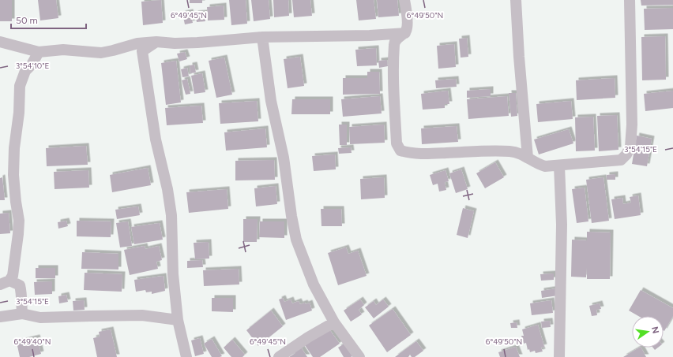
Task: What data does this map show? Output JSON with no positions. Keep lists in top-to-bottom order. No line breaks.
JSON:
{"scale_bar":"50 m","north":"right","coordinates":["6°49'45\"N","6°49'50\"N","3°54'10\"E","3°54'15\"E","6°49'40\"N"]}
